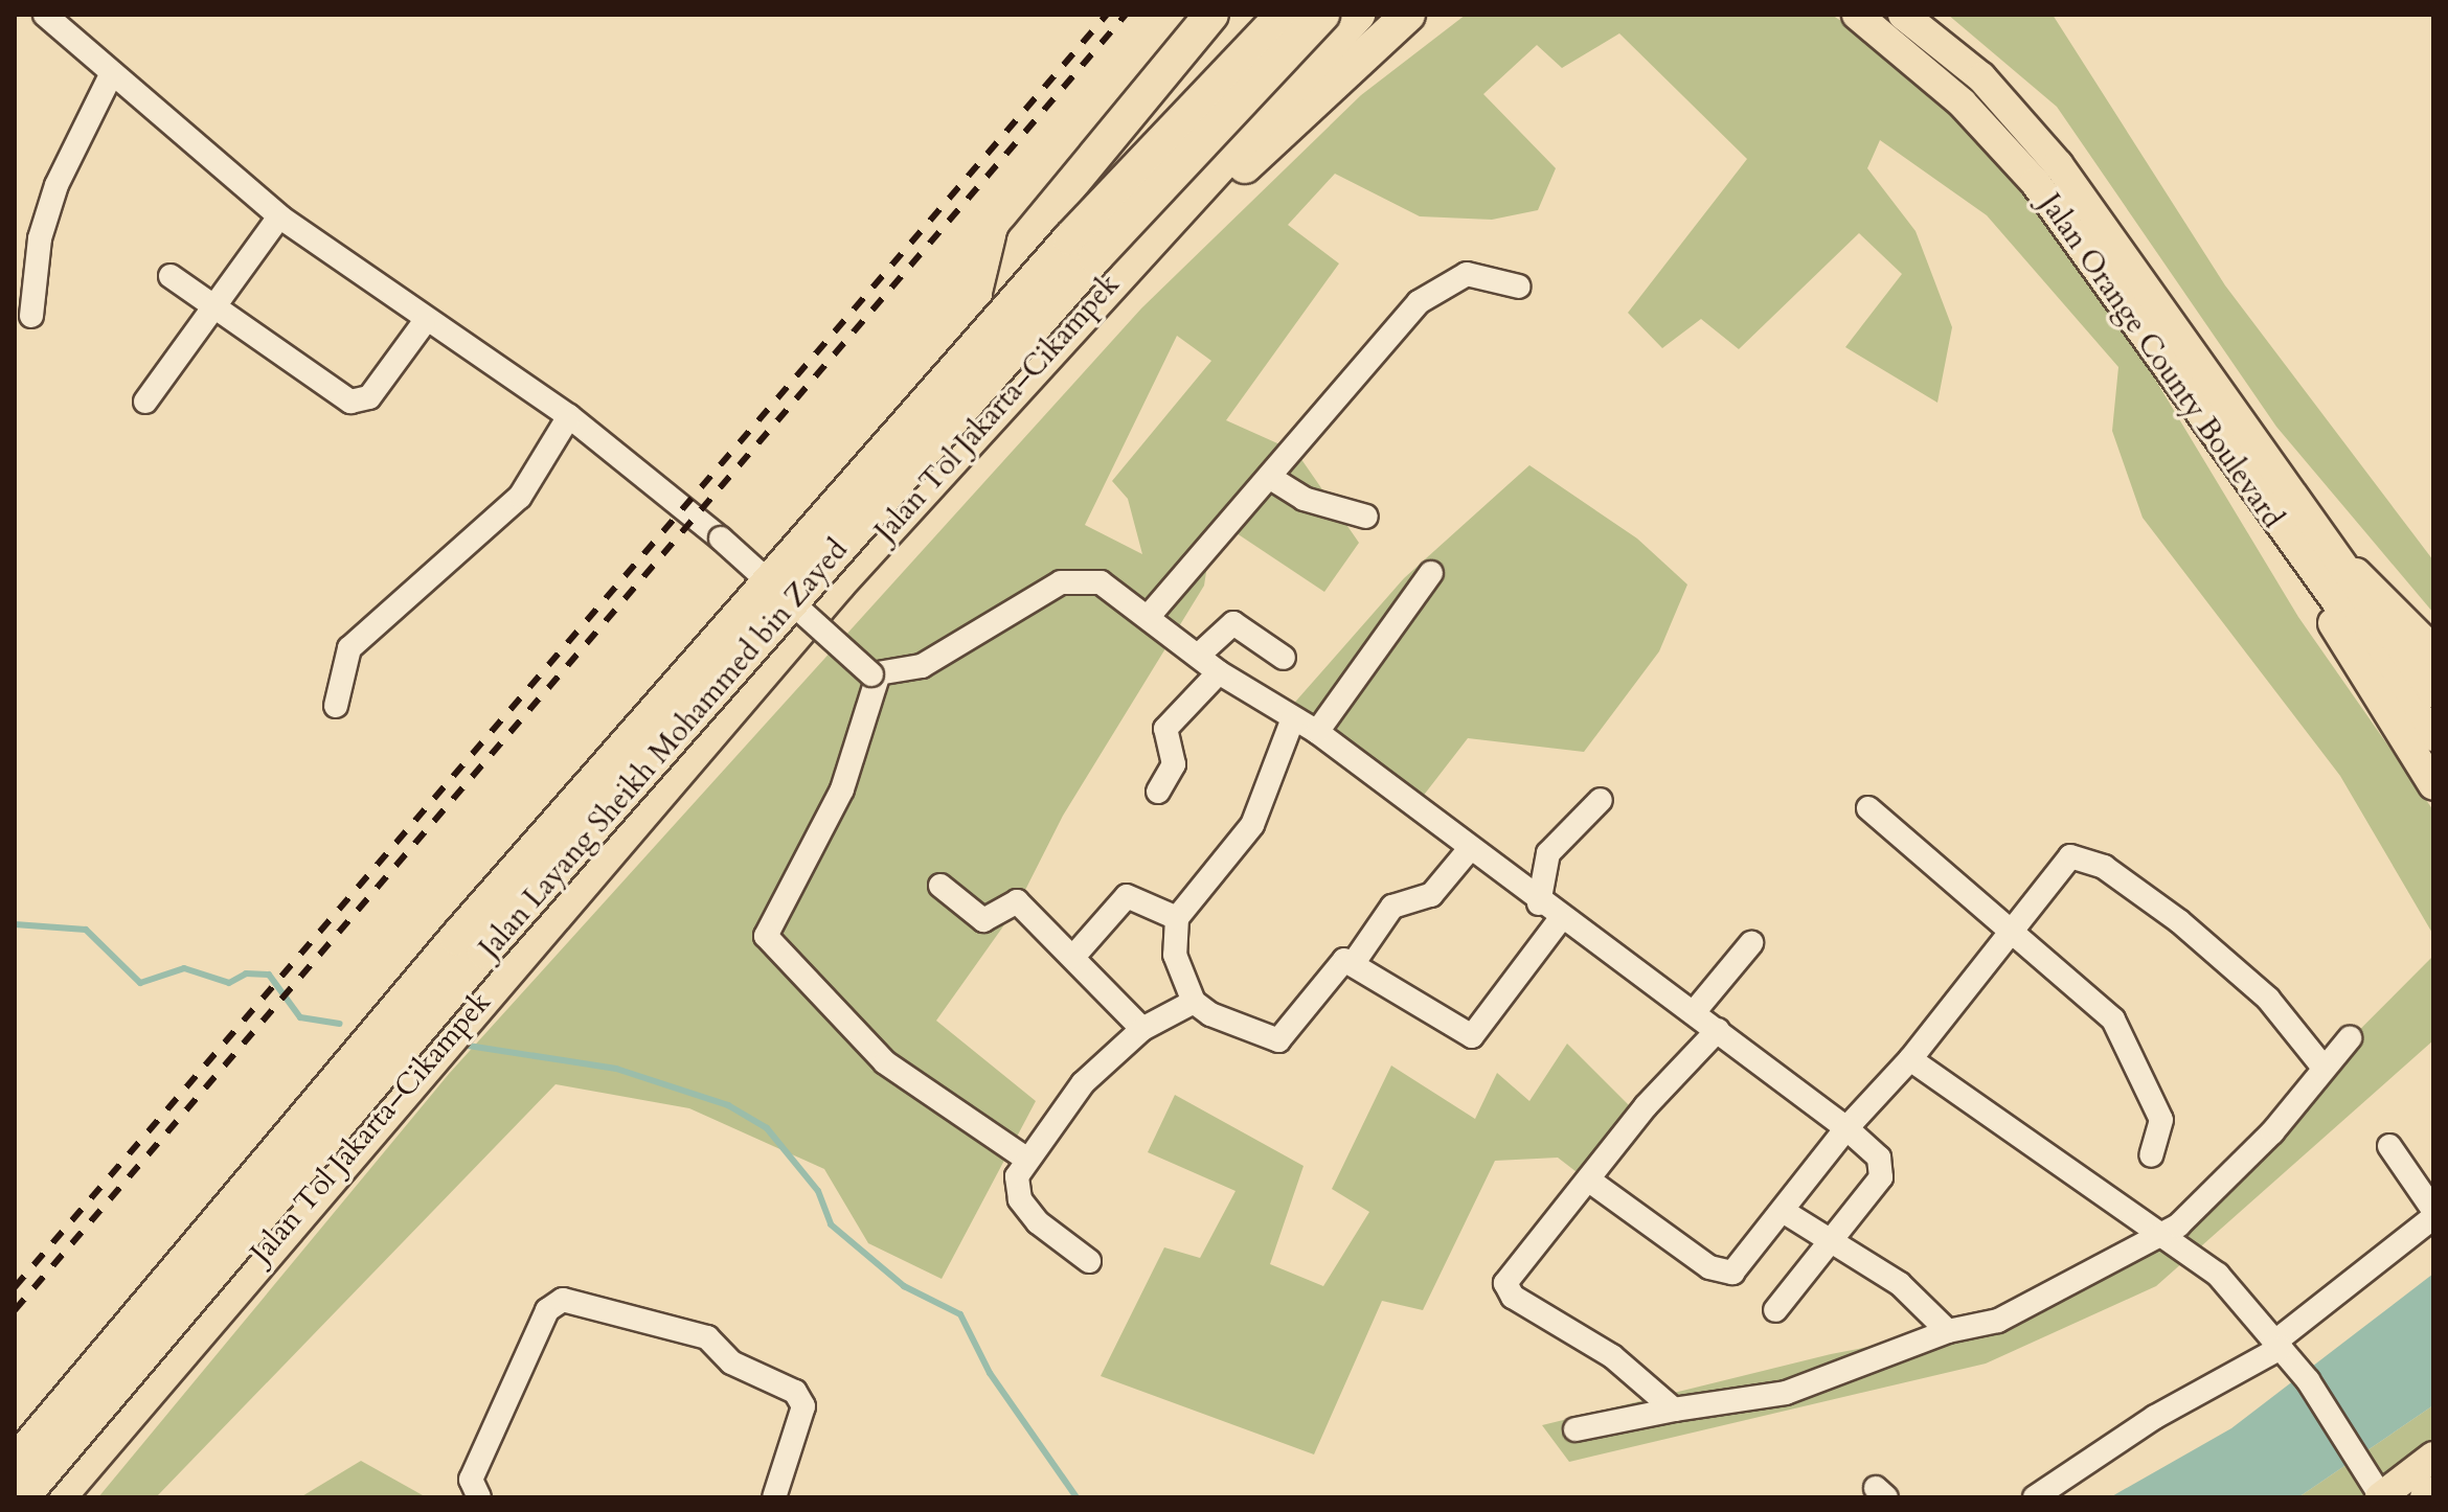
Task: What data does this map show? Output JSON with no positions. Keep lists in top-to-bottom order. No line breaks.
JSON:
{"streets":{"highway":["Jalan Tol Jakarta–Cikampek","Jalan Layang Sheikh Mohammed bin Zayed"],"main road":["Jalan Orange County Boulevard"]}}
